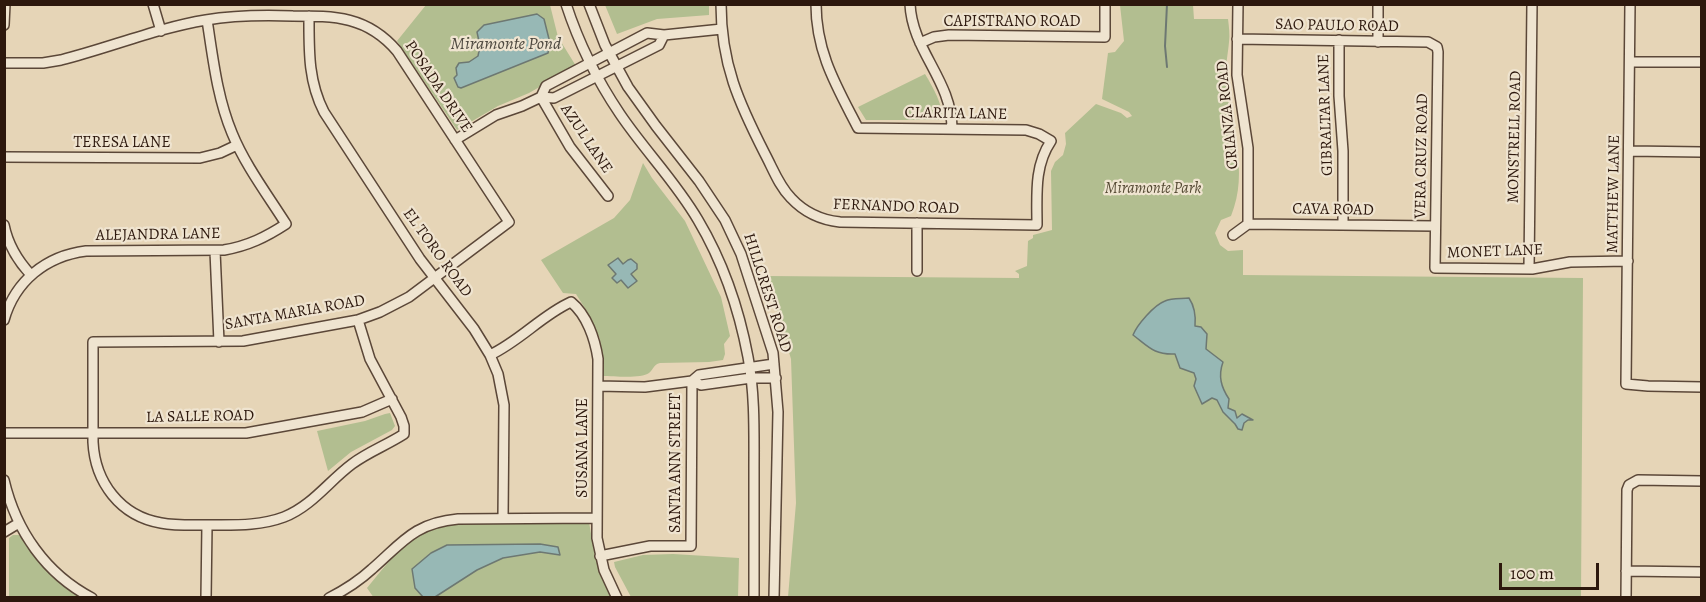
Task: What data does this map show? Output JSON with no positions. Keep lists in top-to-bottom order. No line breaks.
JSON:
{"streets":{"street":["CAPISTRANO ROAD","SAO PAULO ROAD","POSADA DRIVE","CLARITA LANE","CRIANZA ROAD","GIBRALTAR LANE","MONSTRELL ROAD","AZUL LANE","TERESA LANE","VERA CRUZ ROAD","MATTHEW LANE","FERNANDO ROAD","CAVA ROAD","ALEJANDRA LANE","MONET LANE","EL TORO ROAD","HILLCREST ROAD","SANTA MARIA ROAD","LA SALLE ROAD","SUSANA LANE","SANTA ANN STREET"]},"crossings":[["SAO PAULO ROAD","CRIANZA ROAD"],["SAO PAULO ROAD","GIBRALTAR LANE"],["SAO PAULO ROAD","VERA CRUZ ROAD"],["POSADA DRIVE","EL TORO ROAD"],["POSADA DRIVE","SANTA MARIA ROAD"],["CLARITA LANE","FERNANDO ROAD"],["CRIANZA ROAD","CAVA ROAD"],["GIBRALTAR LANE","CAVA ROAD"],["MONSTRELL ROAD","MONET LANE"],["TERESA LANE","ALEJANDRA LANE"],["VERA CRUZ ROAD","CAVA ROAD"],["VERA CRUZ ROAD","MONET LANE"],["MATTHEW LANE","MONET LANE"],["EL TORO ROAD","SANTA MARIA ROAD"],["EL TORO ROAD","SUSANA LANE"],["SANTA MARIA ROAD","LA SALLE ROAD"],["SUSANA LANE","SANTA ANN STREET"]],"water":["Miramonte Pond"],"parks":["Miramonte Park"],"scale_bar":"100 m"}
